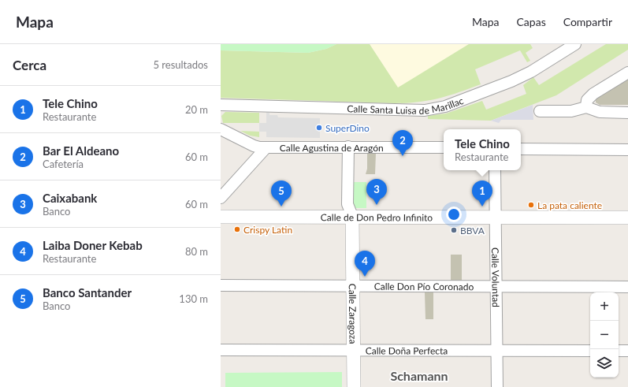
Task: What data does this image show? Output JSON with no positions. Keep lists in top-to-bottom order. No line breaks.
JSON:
{"streets":{"street":["Calle Santa Luisa de Marillac","Calle Agustina de Aragón","Calle de Don Pedro Infinito","Calle Voluntad","Calle Don Pío Coronado","Calle Zaragoza","Calle Doña Perfecta"]},"crossings":[["Calle Agustina de Aragón","Calle Zaragoza"],["Calle de Don Pedro Infinito","Calle Voluntad"],["Calle de Don Pedro Infinito","Calle Zaragoza"],["Calle Voluntad","Calle Don Pío Coronado"],["Calle Voluntad","Calle Doña Perfecta"],["Calle Don Pío Coronado","Calle Zaragoza"],["Calle Zaragoza","Calle Doña Perfecta"]],"districts":["Schamann"],"places":["SuperDino","La pata caliente","Crispy Latin","BBVA"],"page":{"header":"Mapa","nav":["Mapa","Capas","Compartir"],"heading":["Cerca","5 resultados"],"list":[{"mark":"1","name":"Tele Chino","note":"Restaurante","value":"20 m"},{"mark":"2","name":"Bar El Aldeano","note":"Cafetería","value":"60 m"},{"mark":"3","name":"Caixabank","note":"Banco","value":"60 m"},{"mark":"4","name":"Laiba Doner Kebab","note":"Restaurante","value":"80 m"},{"mark":"5","name":"Banco Santander","note":"Banco","value":"130 m"}],"popup":["Tele Chino","Restaurante"],"pins":["2","3","1","5","4"],"map_buttons":["+","−"]}}
